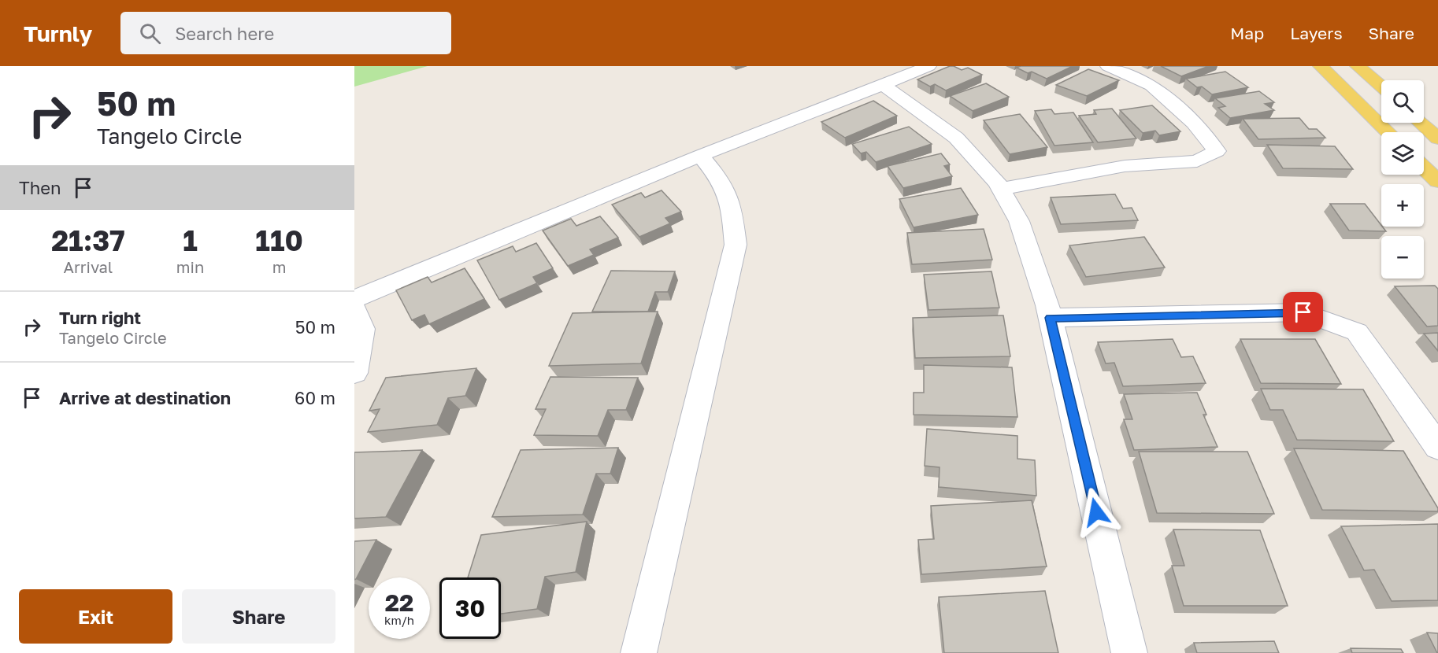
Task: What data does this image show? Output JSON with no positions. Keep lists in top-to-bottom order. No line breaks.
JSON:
{"page":{"header":"Turnly","search":"Search here","nav":["Map","Layers","Share"],"turn":["50 m","Tangelo Circle"],"map_buttons":["+","−"],"then":"Then","eta":["21:37","Arrival","1","min","110","m"],"list":[{"name":"Turn right","note":"Tangelo Circle","value":"50 m"},{"name":"Arrive at destination","value":"60 m"}],"speed":"22 km/h","limit":"30","buttons":["Exit","Share"]}}
